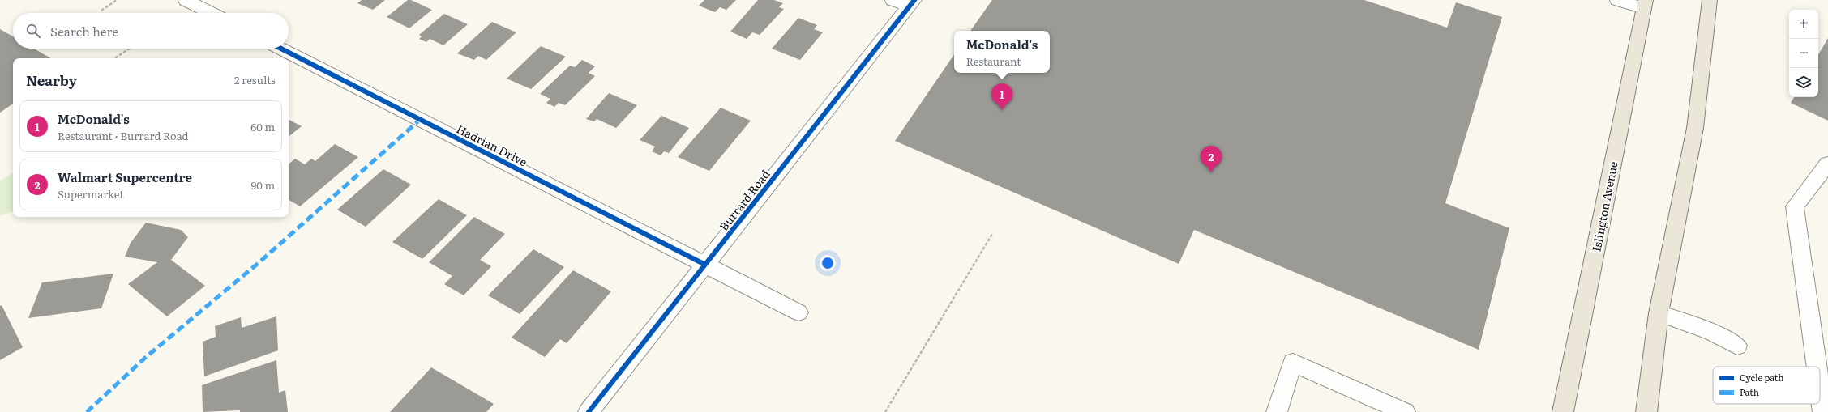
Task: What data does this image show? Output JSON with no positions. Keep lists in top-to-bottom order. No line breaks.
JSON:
{"streets":{"main road":["Islington Avenue"],"street":["Hadrian Drive","Burrard Road"]},"crossings":[["Hadrian Drive","Burrard Road"]],"legend":["Cycle path","Path"],"page":{"map_buttons":["+","−"],"search":"Search here","popup":["McDonald's","Restaurant"],"heading":["Nearby","2 results"],"pins":["1","2"],"list":[{"mark":"1","name":"McDonald's","note":"Restaurant · Burrard Road","value":"60 m"},{"mark":"2","name":"Walmart Supercentre","note":"Supermarket","value":"90 m"}]}}
